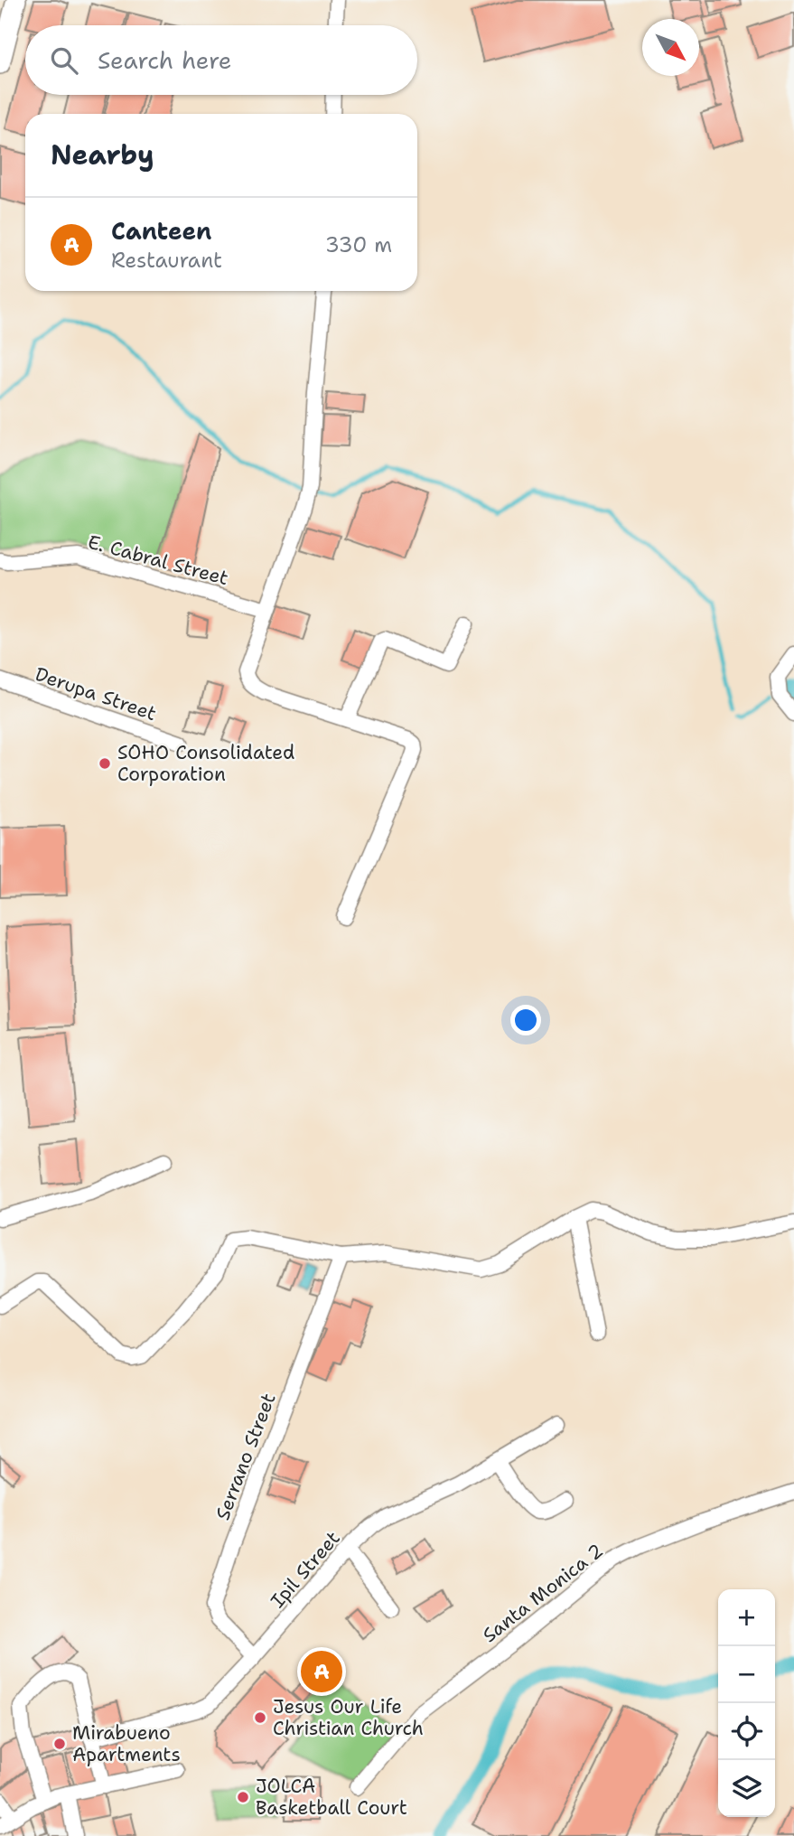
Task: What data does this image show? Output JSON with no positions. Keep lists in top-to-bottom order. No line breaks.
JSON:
{"streets":{"street":["E. Cabral Street","Derupa Street","Serrano Street","Ipil Street","Santa Monica 2"]},"crossings":[["Serrano Street","Ipil Street"]],"places":["SOHO Consolidated Corporation","Jesus Our Life Christian Church","Mirabueno Apartments","JOLCA Basketball Court"],"north":"bottom right","page":{"search":"Search here","heading":"Nearby","list":[{"mark":"A","name":"Canteen","note":"Restaurant","value":"330 m"}],"map_buttons":["+","−"],"pins":"A"}}
